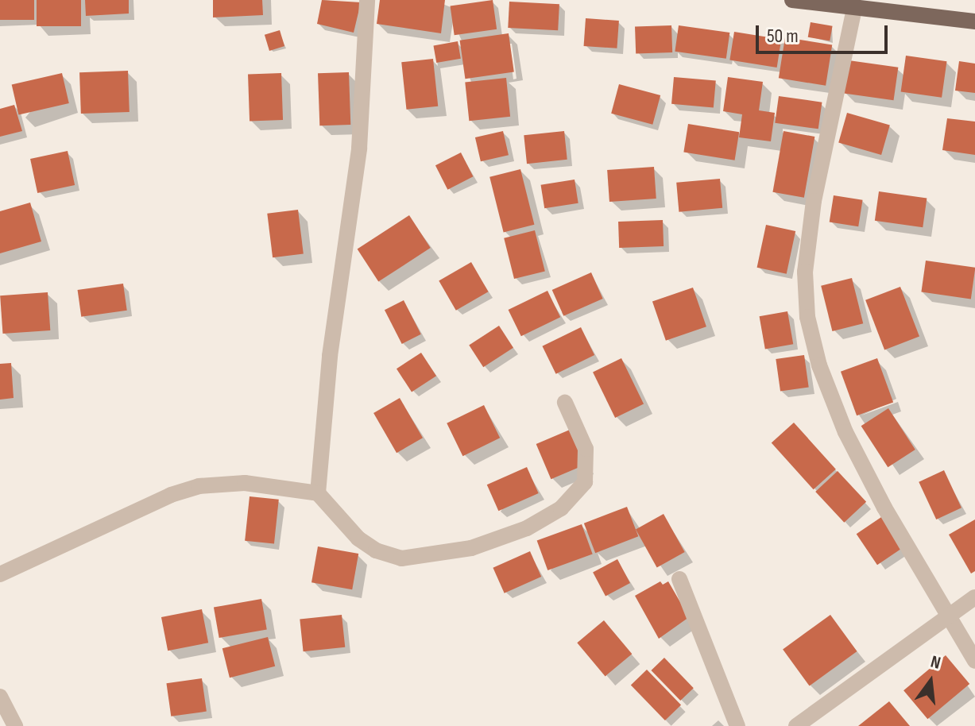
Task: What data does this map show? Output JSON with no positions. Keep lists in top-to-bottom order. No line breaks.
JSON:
{"scale_bar":"50 m","north":"top"}
